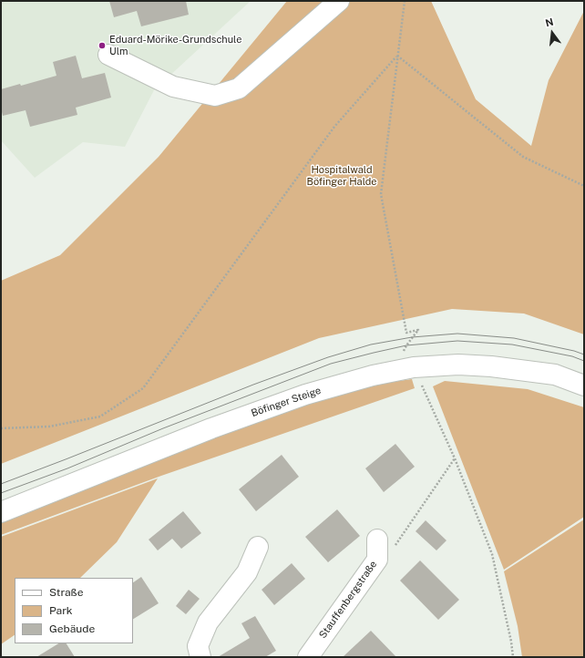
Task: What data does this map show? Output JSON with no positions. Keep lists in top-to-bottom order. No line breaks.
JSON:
{"streets":{"street":["Böfinger Steige","Stauffenbergstraße"]},"parks":["Hospitalwald Böfinger Halde"],"places":["Eduard-Mörike-Grundschule Ulm"],"legend":["Straße","Park","Gebäude"],"north":"top"}
